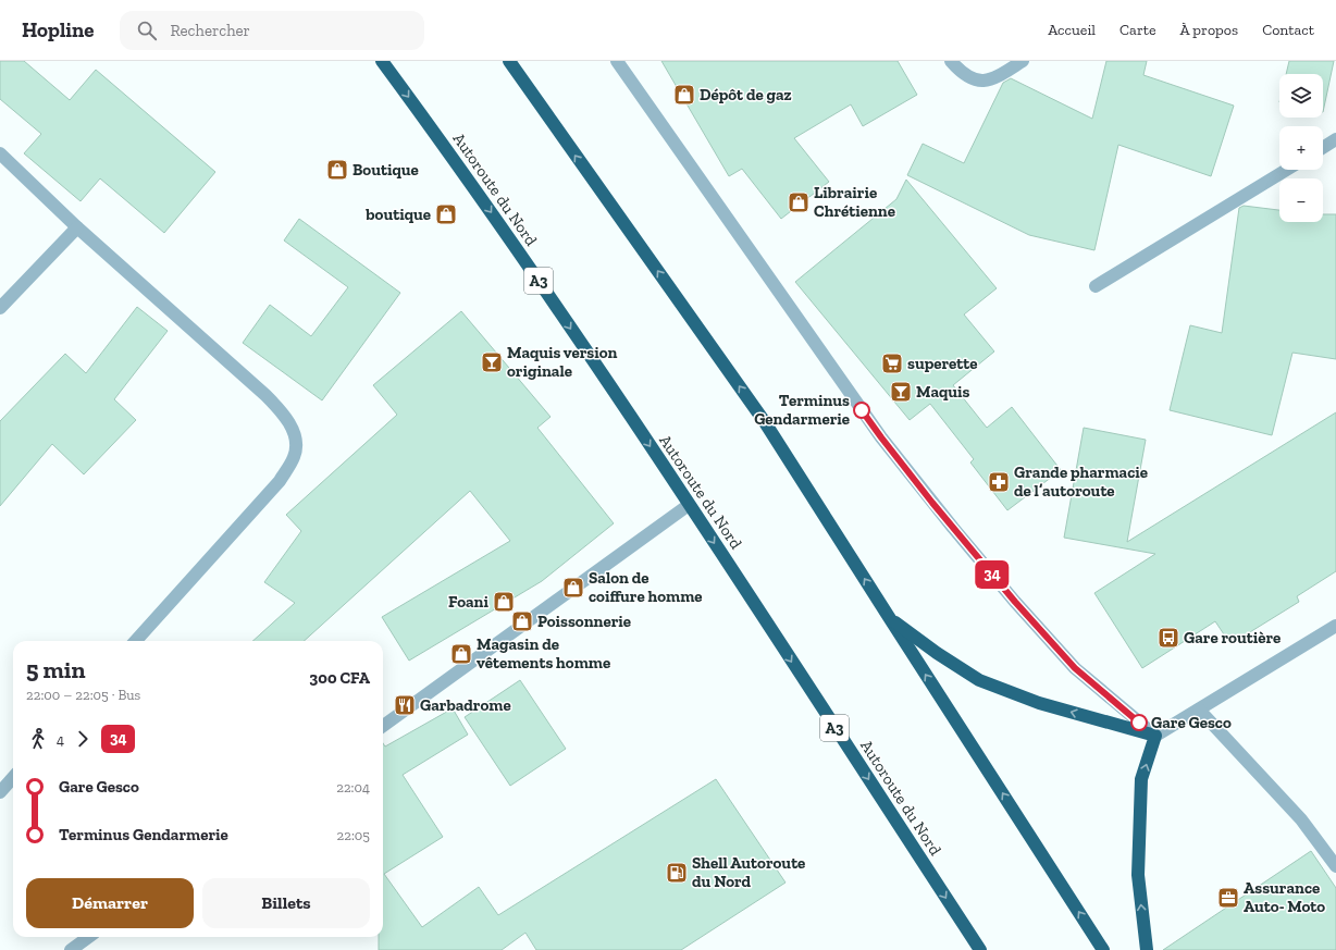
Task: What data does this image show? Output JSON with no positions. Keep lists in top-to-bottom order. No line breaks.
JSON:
{"streets":{"highway":["Autoroute du Nord","A3"]},"places":{"shop":["Dépôt de gaz","Boutique","Librairie Chrétienne","boutique","Salon de coiffure homme","Foani","Poissonnerie","Magasin de vêtements homme"],"bar":["Maquis version originale","Maquis"],"supermarket":["superette"],"other":["Terminus Gendarmerie","Gare Gesco"],"pharmacy":["Grande pharmacie de l’autoroute"],"bus stop":["Gare routière"],"restaurant":["Garbadrome"],"fuel station":["Shell Autoroute du Nord"],"office":["Assurance Auto- Moto"]},"lines":["bus line 34"],"page":{"header":"Hopline","search":"Rechercher","nav":["Accueil","Carte","À propos","Contact"],"on_map":"34","map_buttons":["+","−"],"heading":["5 min","22:00 – 22:05 · Bus","300 CFA"],"legs":["4","34"],"list":[{"name":"Gare Gesco","value":"22:04"},{"name":"Terminus Gendarmerie","value":"22:05"}],"buttons":["Démarrer","Billets"]}}
